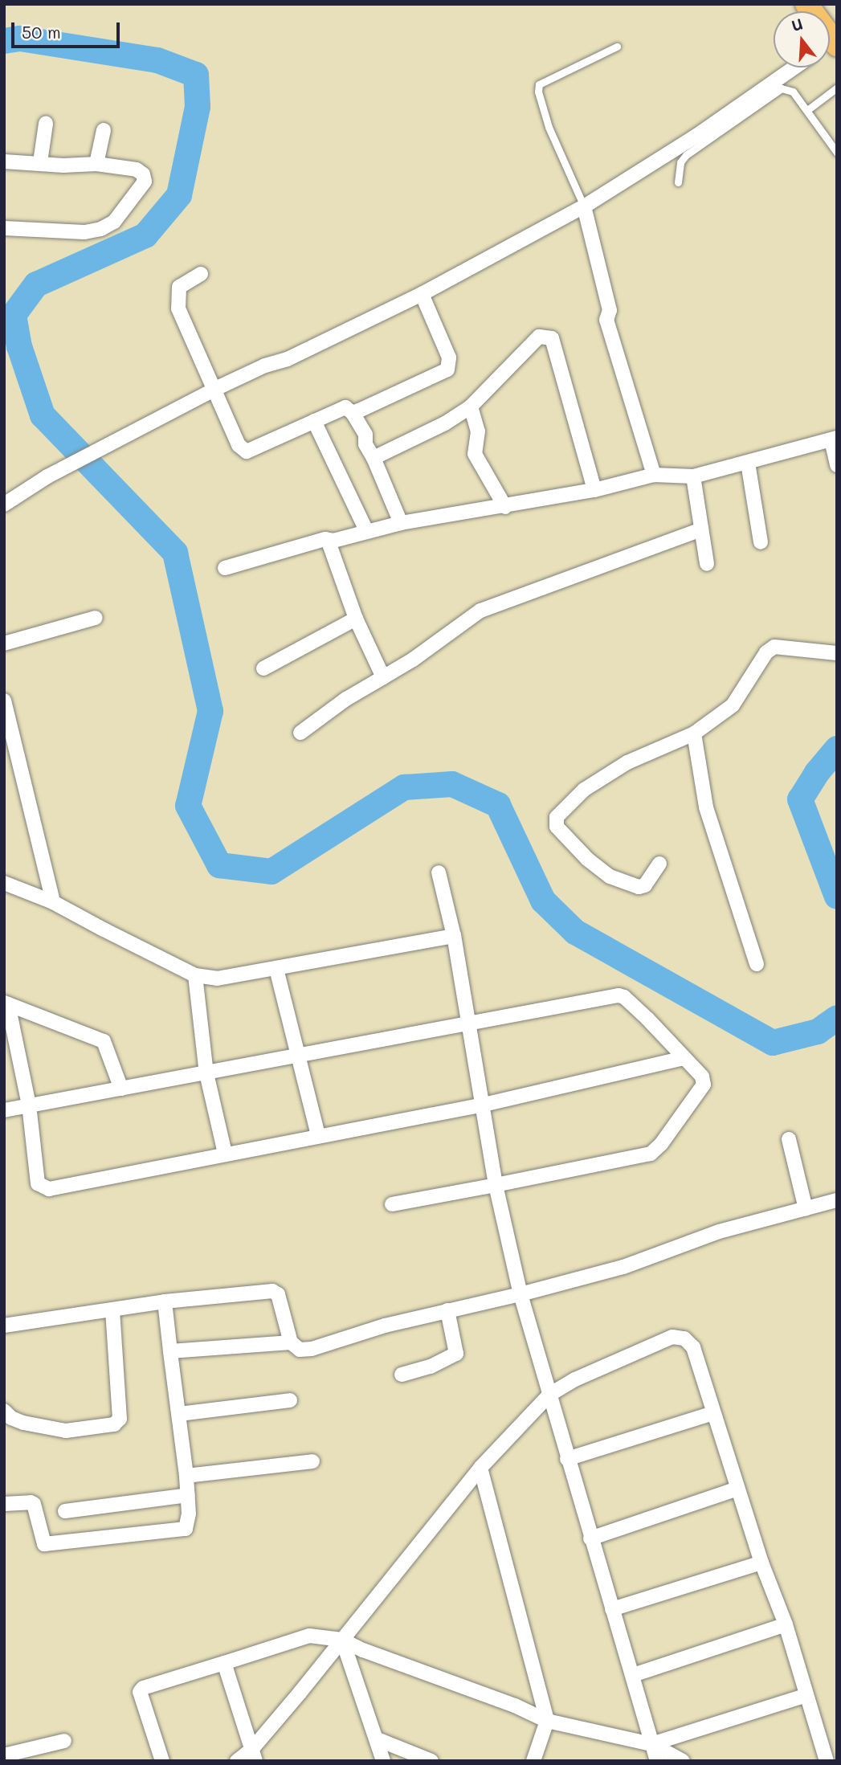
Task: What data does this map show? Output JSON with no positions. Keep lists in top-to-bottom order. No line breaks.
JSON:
{"scale_bar":"50 m","north":"top"}
